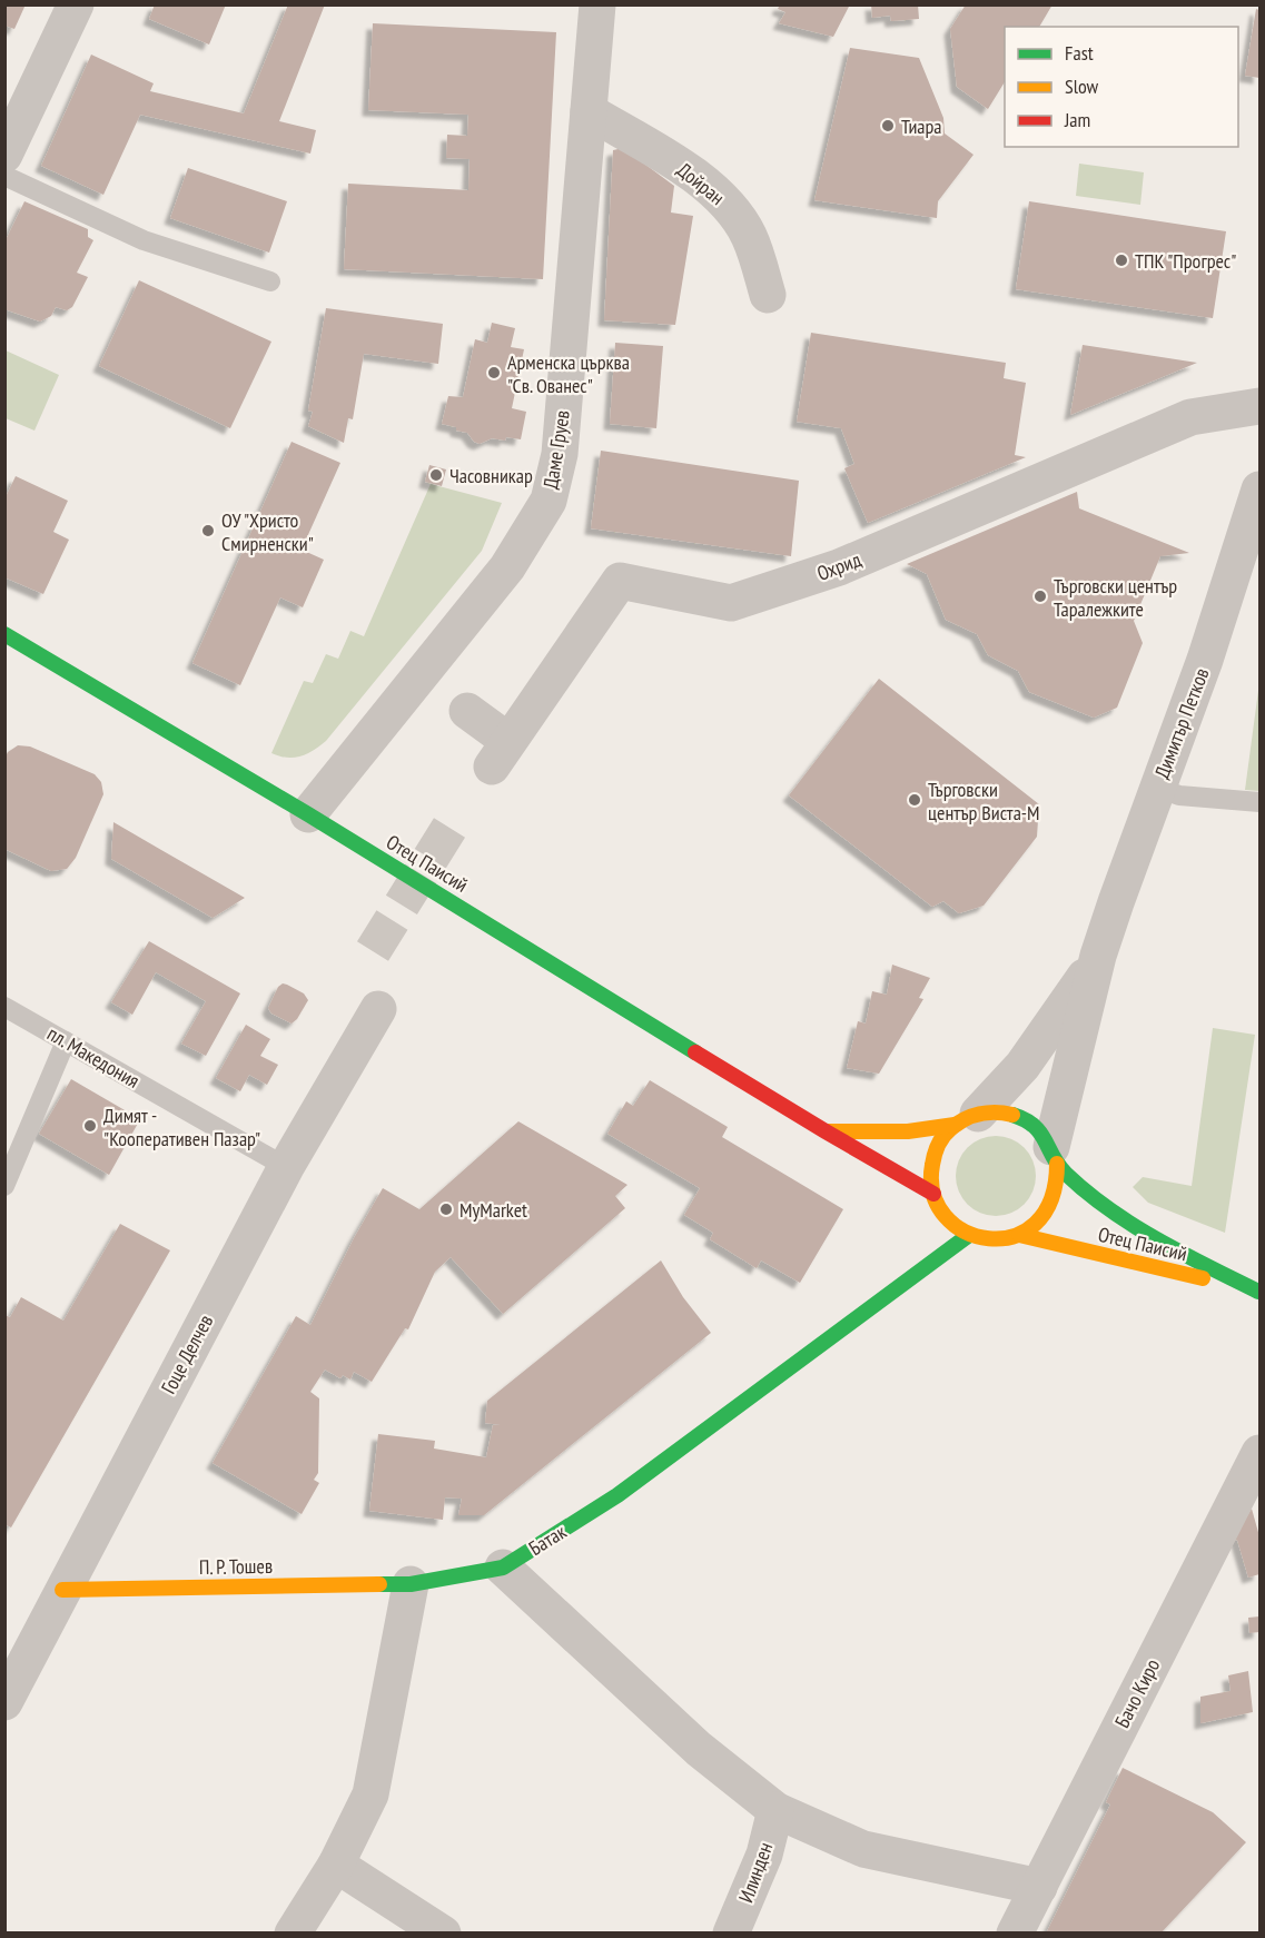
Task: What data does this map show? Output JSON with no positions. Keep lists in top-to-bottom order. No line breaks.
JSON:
{"streets":{"street":["Дойран","Даме Груев","Охрид","Димитър Петков","Отец Паисий","Гоце Делчев","Батак","П. Р. Тошев","Бачо Киро","Илинден"],"lane":["пл. Македония"]},"crossings":[["Дойран","Даме Груев"],["Даме Груев","Охрид"],["Даме Груев","Отец Паисий"],["Димитър Петков","Отец Паисий"],["Димитър Петков","Батак"],["Отец Паисий","Батак"],["пл. Македония","Гоце Делчев"],["Гоце Делчев","П. Р. Тошев"],["Батак","П. Р. Тошев"]],"places":["Тиара","ТПК \"Прогрес\"","Арменска църква \"Св. Ованес\"","Часовникар","ОУ \"Христо Смирненски\"","Търговски център Таралежките","Търговски център Виста-М","Димят - \"Кооперативен Пазар\"","MyMarket"],"legend":["Fast","Slow","Jam"]}
